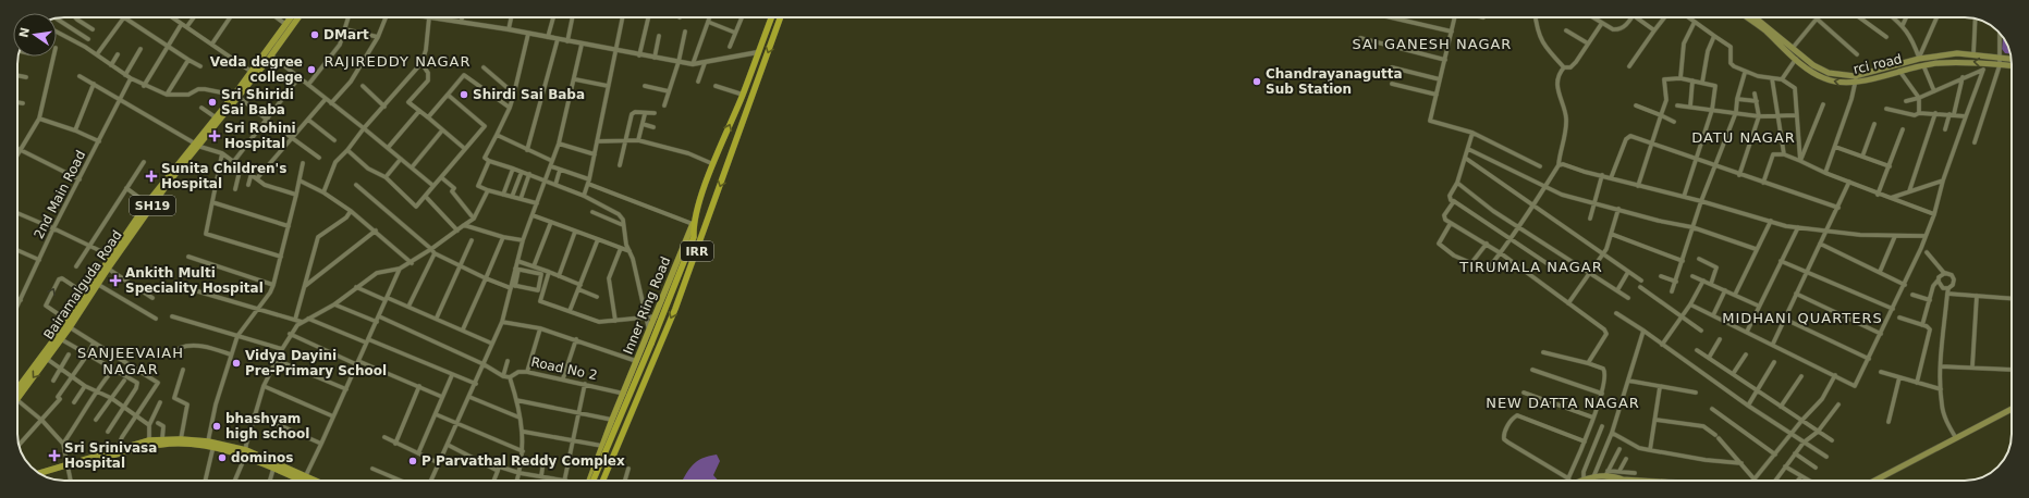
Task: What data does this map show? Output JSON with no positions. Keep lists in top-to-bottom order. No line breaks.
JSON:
{"streets":{"highway":["IRR","Inner Ring Road"],"main road":["rci road","SH19","Bairamalguda Road"],"street":["2nd Main Road","Road No 2"]},"crossings":[["Inner Ring Road","Road No 2"]],"districts":["SAI GANESH NAGAR","RAJIREDDY NAGAR","DATU NAGAR","TIRUMALA NAGAR","MIDHANI QUARTERS","SANJEEVAIAH NAGAR","NEW DATTA NAGAR"],"places":{"other":["DMart","Veda degree college","Chandrayanagutta Sub Station","Shirdi Sai Baba","Sri Shiridi Sai Baba","Vidya Dayini Pre-Primary School","bhashyam high school","dominos","P Parvathal Reddy Complex"],"health":["Sri Rohini Hospital","Sunita Children's Hospital","Ankith Multi Speciality Hospital","Sri Srinivasa Hospital"]},"north":"left"}
